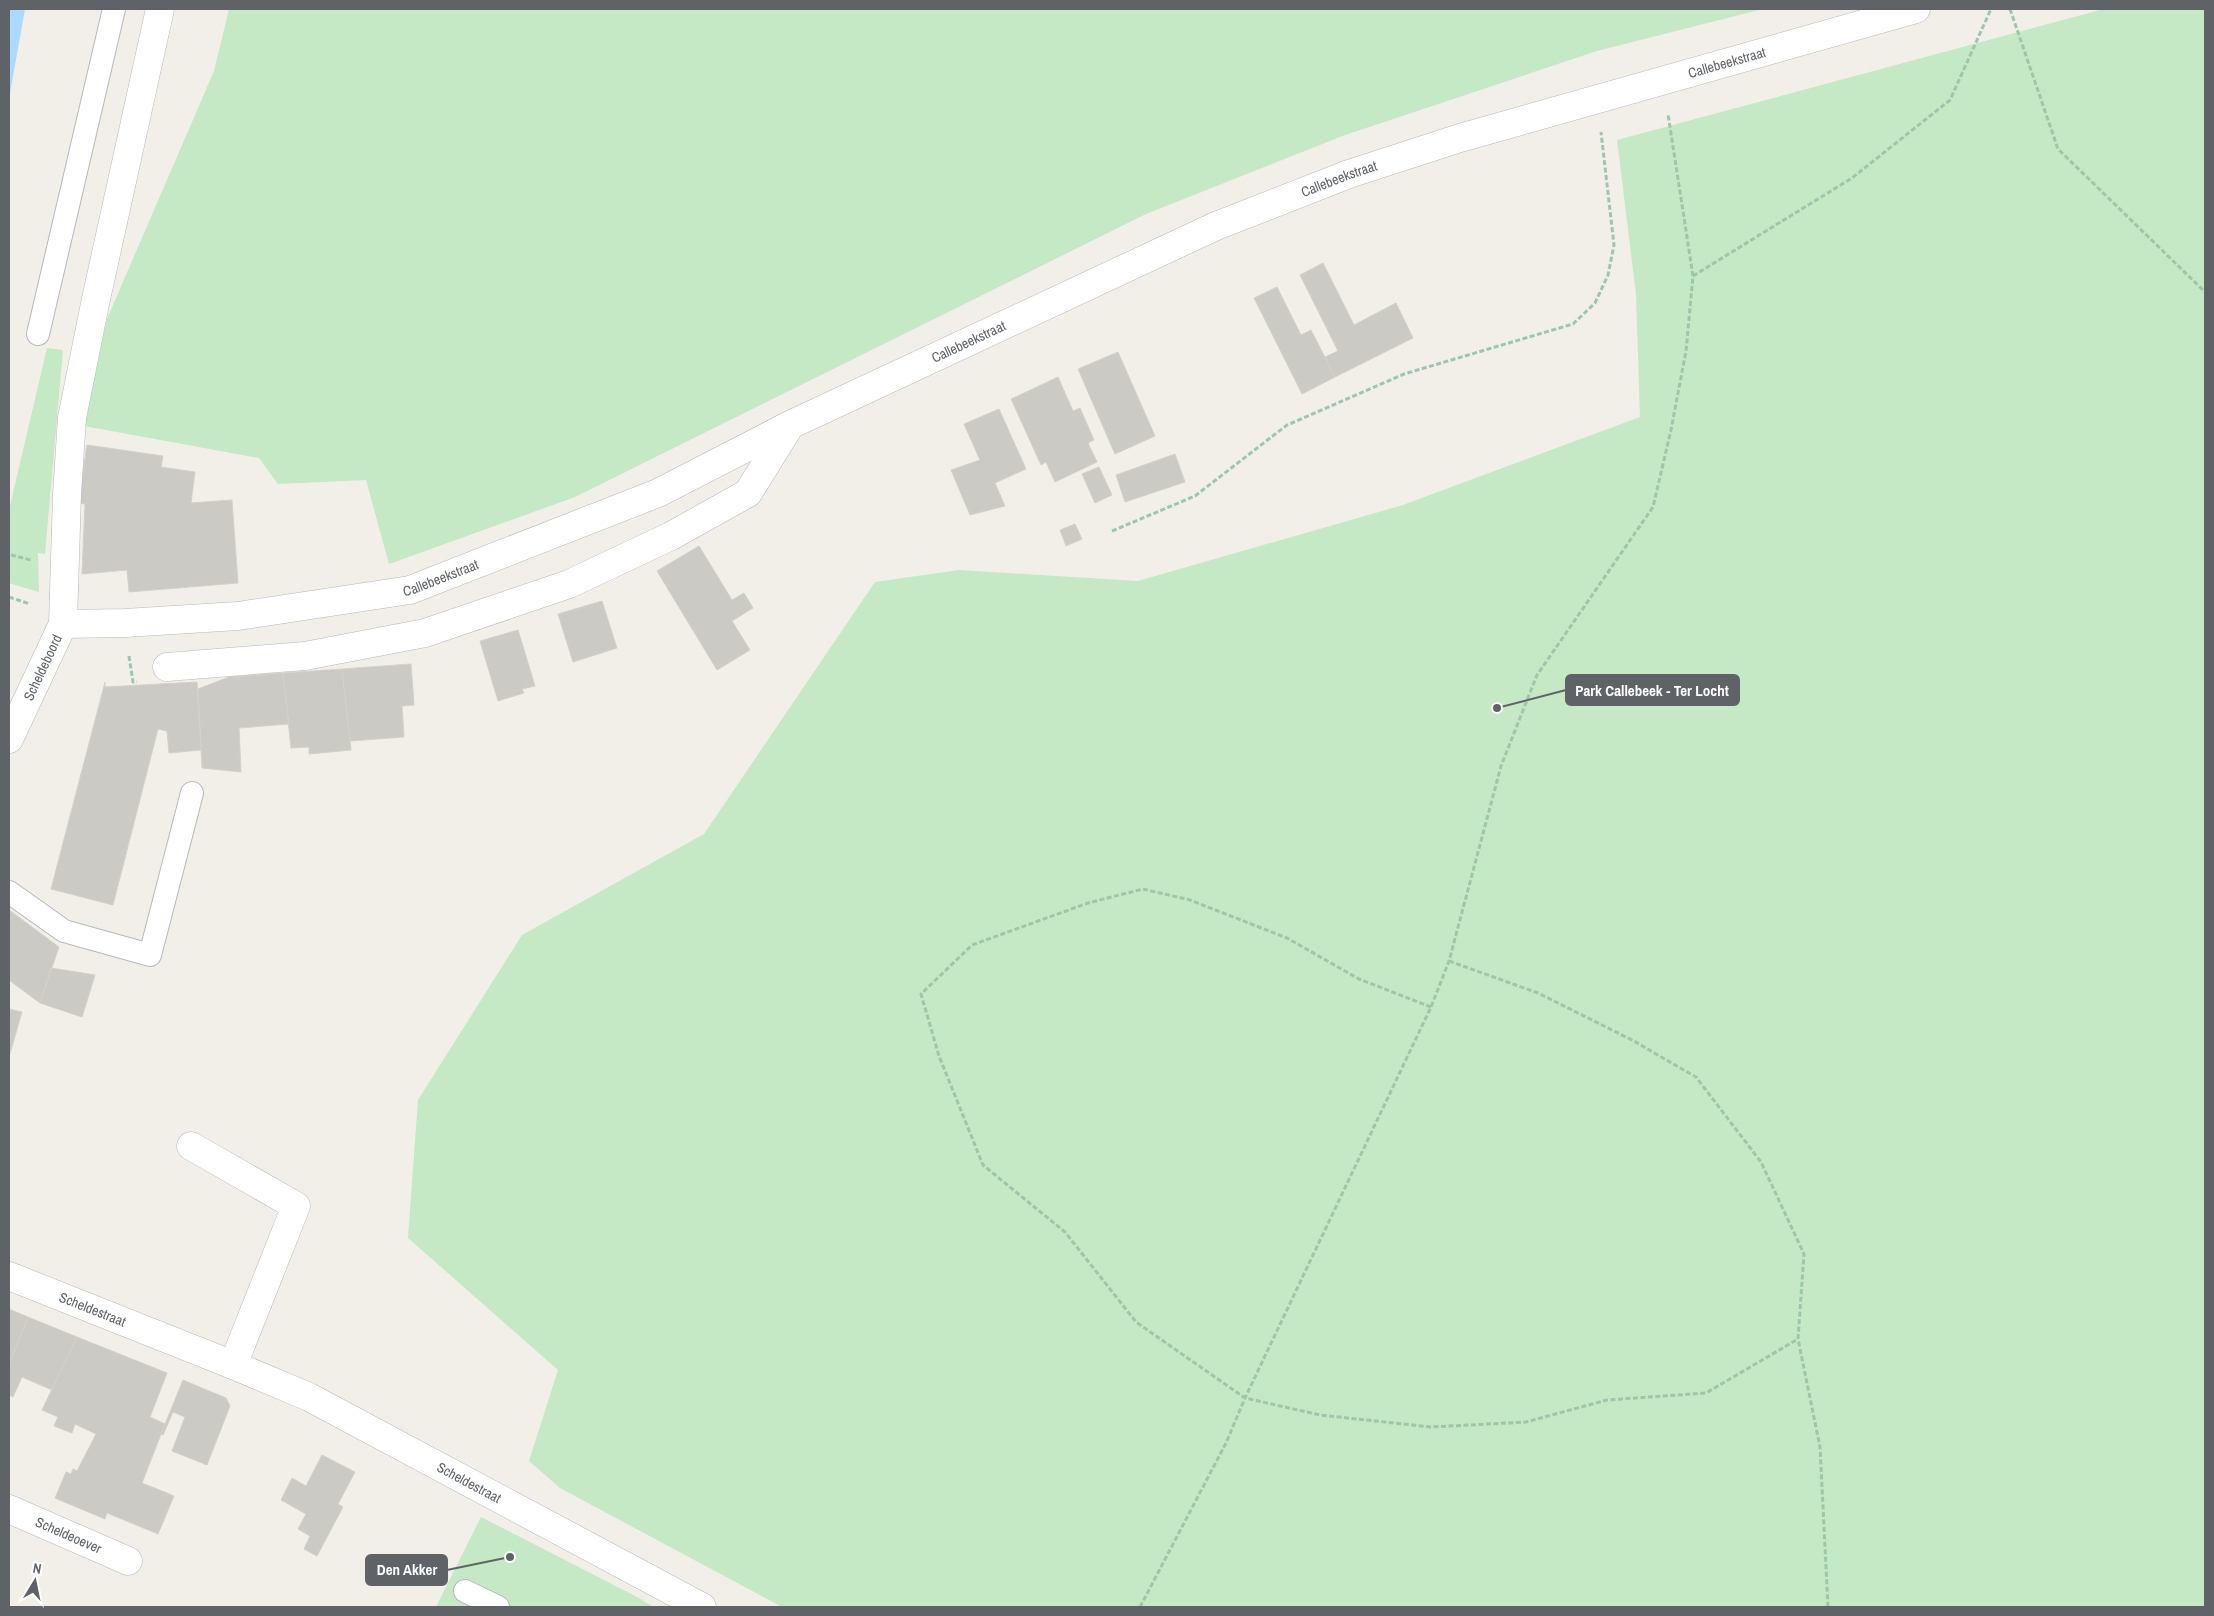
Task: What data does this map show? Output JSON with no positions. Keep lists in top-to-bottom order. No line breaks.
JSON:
{"streets":{"street":["Callebeekstraat","Scheldeboord","Scheldestraat","Scheldeoever"]},"crossings":[["Callebeekstraat","Scheldeboord"]],"places":["Park Callebeek - Ter Locht","Den Akker"],"north":"top"}
